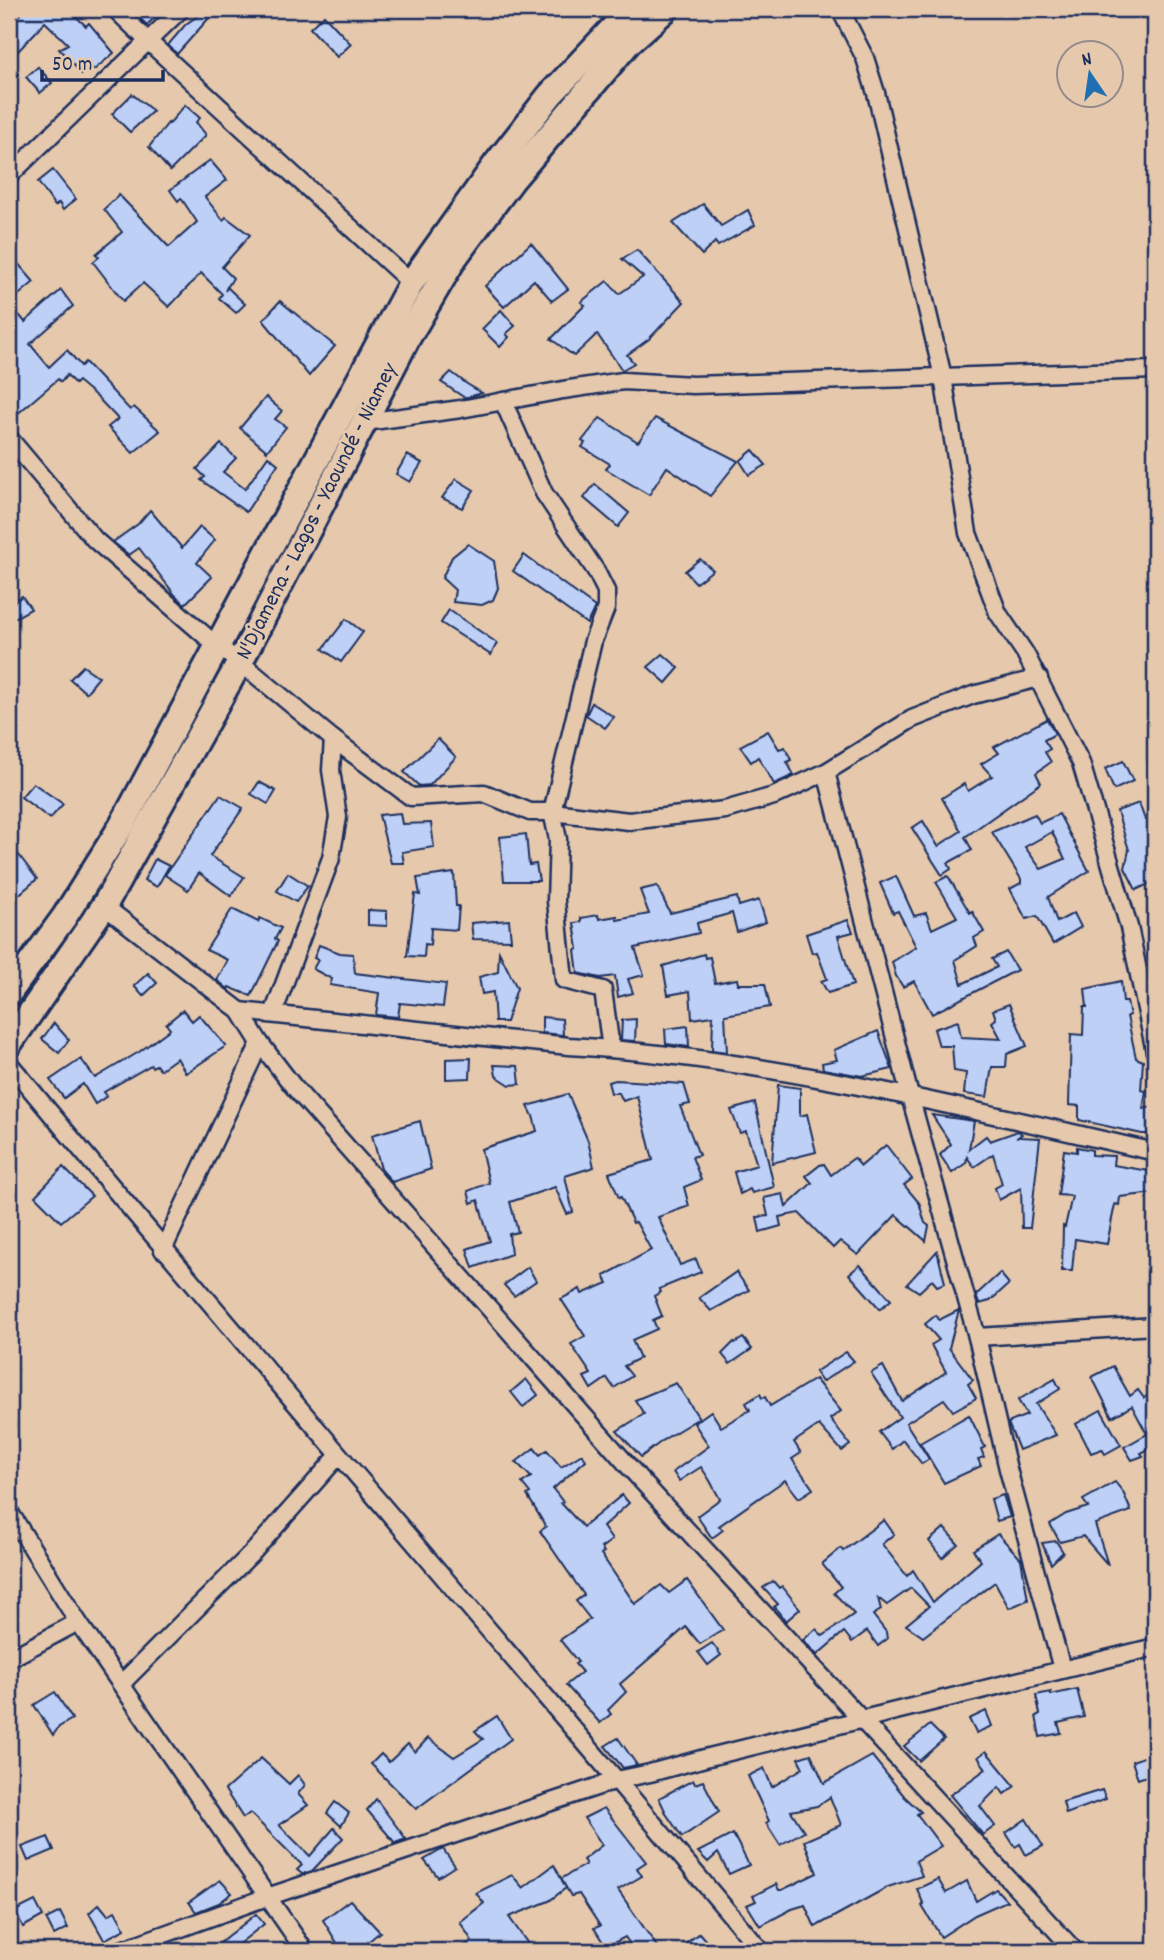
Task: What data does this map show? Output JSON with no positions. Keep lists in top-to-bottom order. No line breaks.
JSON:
{"streets":{"highway":["N'Djamena - Lagos - Yaoundé - Niamey"]},"scale_bar":"50 m","north":"top"}
